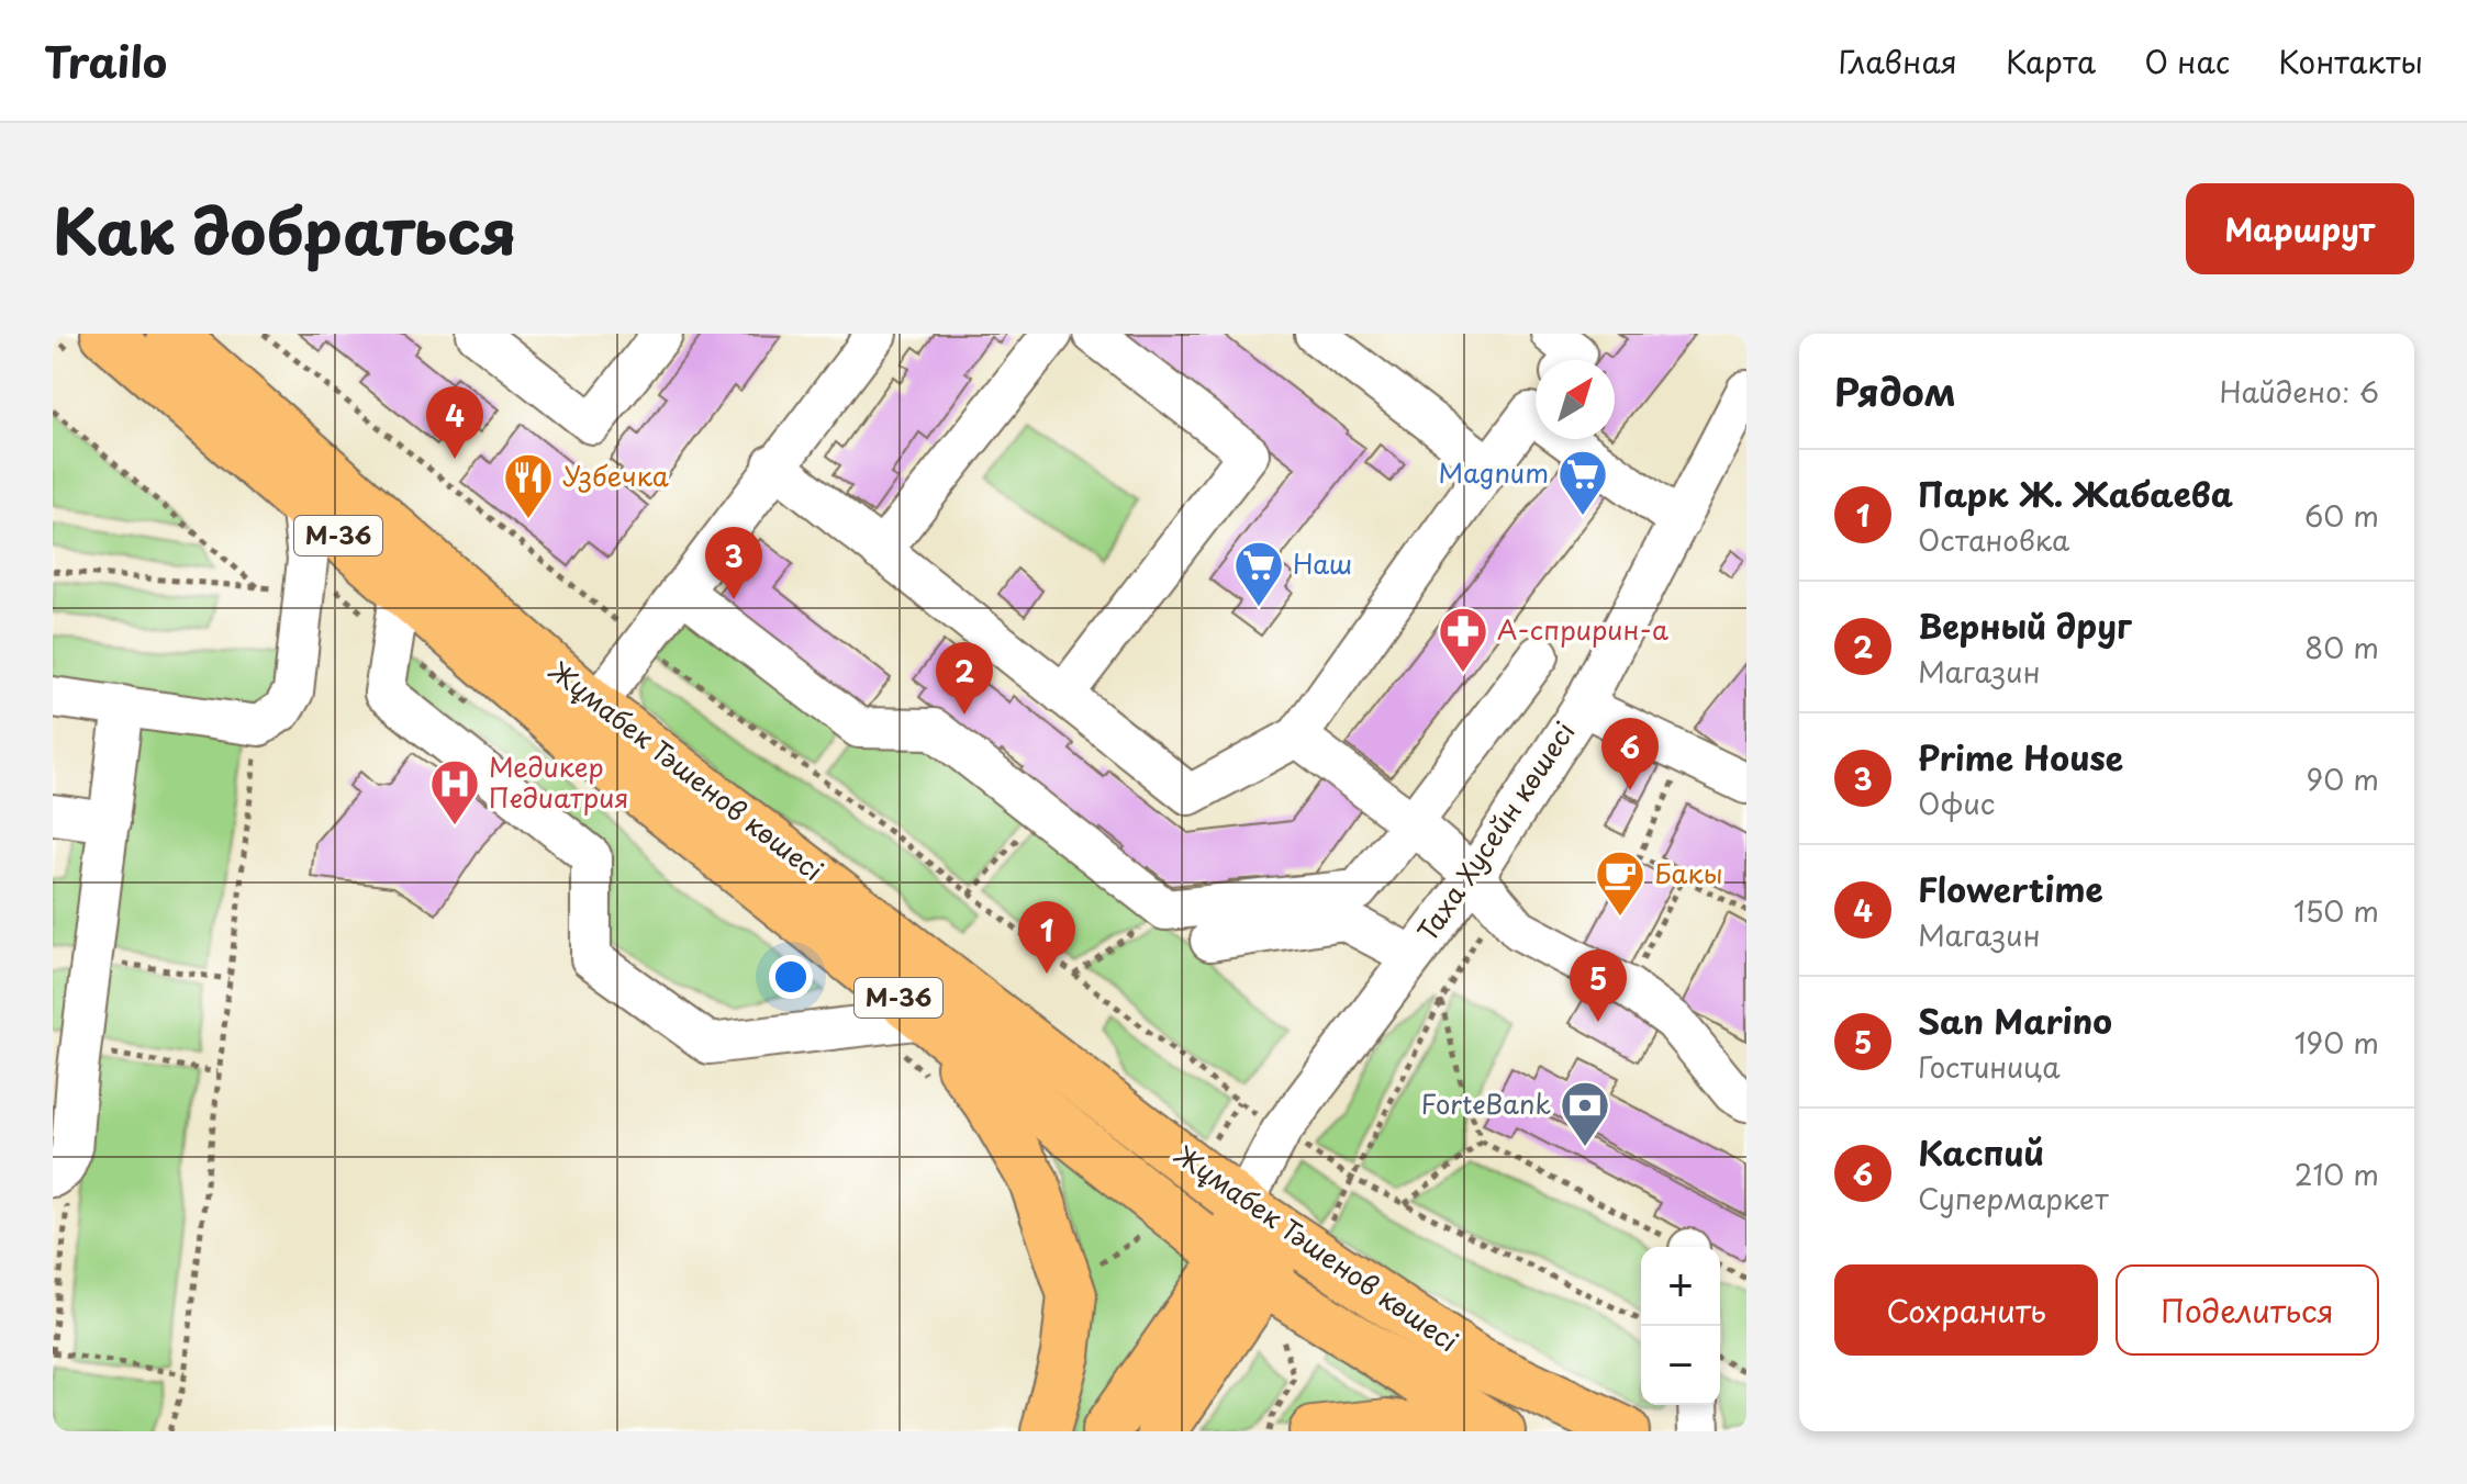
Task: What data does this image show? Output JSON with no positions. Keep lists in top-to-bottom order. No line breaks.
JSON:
{"streets":{"main road":["M-36","Жұмабек Тәшенов көшесі","Таха Хусейн көшесі"]},"crossings":[["Жұмабек Тәшенов көшесі","Таха Хусейн көшесі"]],"places":{"supermarket":["Magnum","Наш"],"restaurant":["Узбечка"],"pharmacy":["А-спририн-а"],"hospital":["Медикер Педиатрия"],"cafe":["Бакы"],"bank":["ForteBank"]},"north":"top right","page":{"header":"Trailo","nav":["Главная","Карта","О нас","Контакты"],"title":"Как добраться","buttons":["Маршрут",["Сохранить","Поделиться"]],"heading":["Рядом","Найдено: 6"],"pins":["4","3","2","6","1","5"],"list":[{"mark":"1","name":"Парк Ж. Жабаева","note":"Остановка","value":"60 m"},{"mark":"2","name":"Верный друг","note":"Магазин","value":"80 m"},{"mark":"3","name":"Prime House","note":"Офис","value":"90 m"},{"mark":"4","name":"Flowertime","note":"Магазин","value":"150 m"},{"mark":"5","name":"San Marino","note":"Гостиница","value":"190 m"},{"mark":"6","name":"Каспий","note":"Супермаркет","value":"210 m"}],"map_buttons":["+","−"]}}
